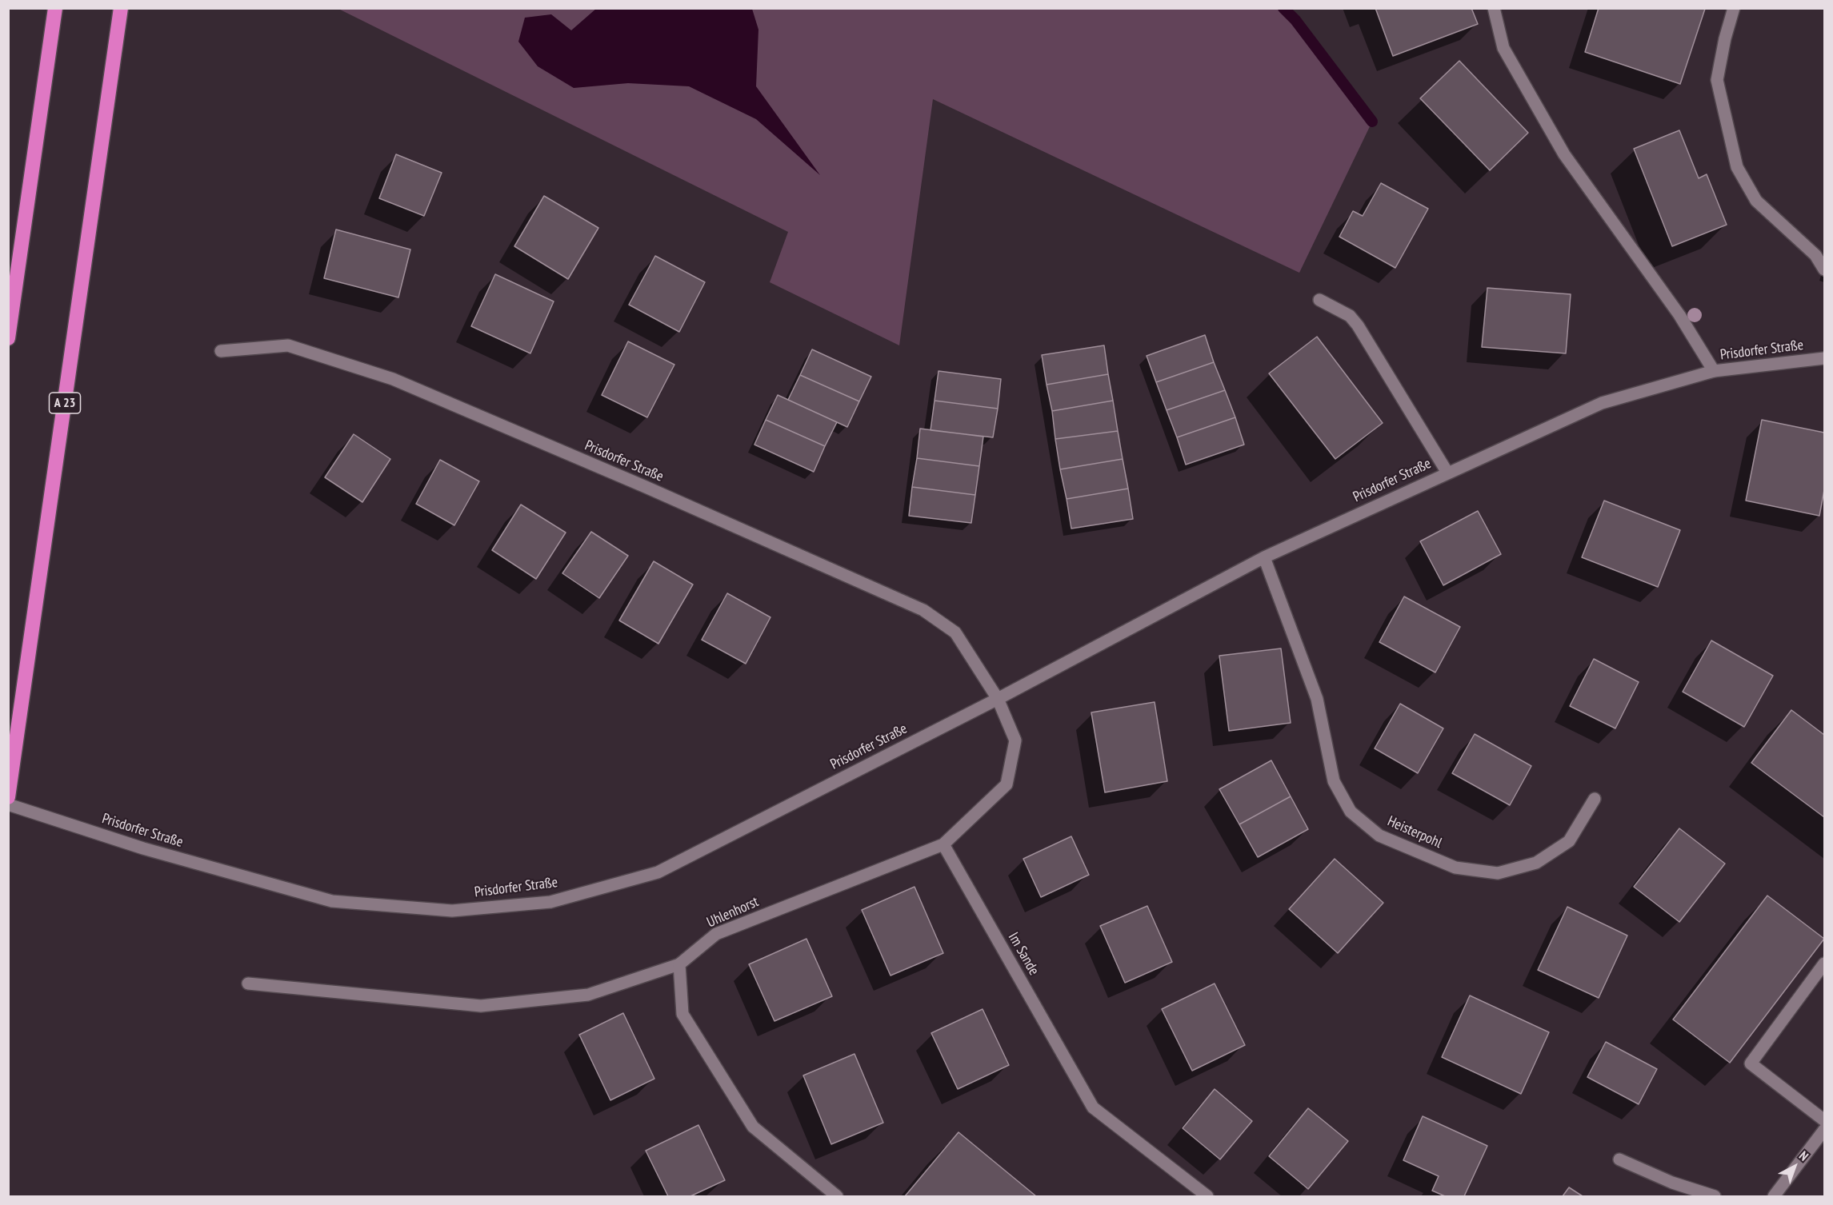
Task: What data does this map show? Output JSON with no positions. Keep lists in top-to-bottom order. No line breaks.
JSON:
{"streets":{"highway":["A 23"],"street":["Prisdorfer Straße","Heisterpohl","Uhlenhorst","Im Sande"]},"crossings":[["Prisdorfer Straße","Heisterpohl"],["Uhlenhorst","Im Sande"]],"north":"top right"}
